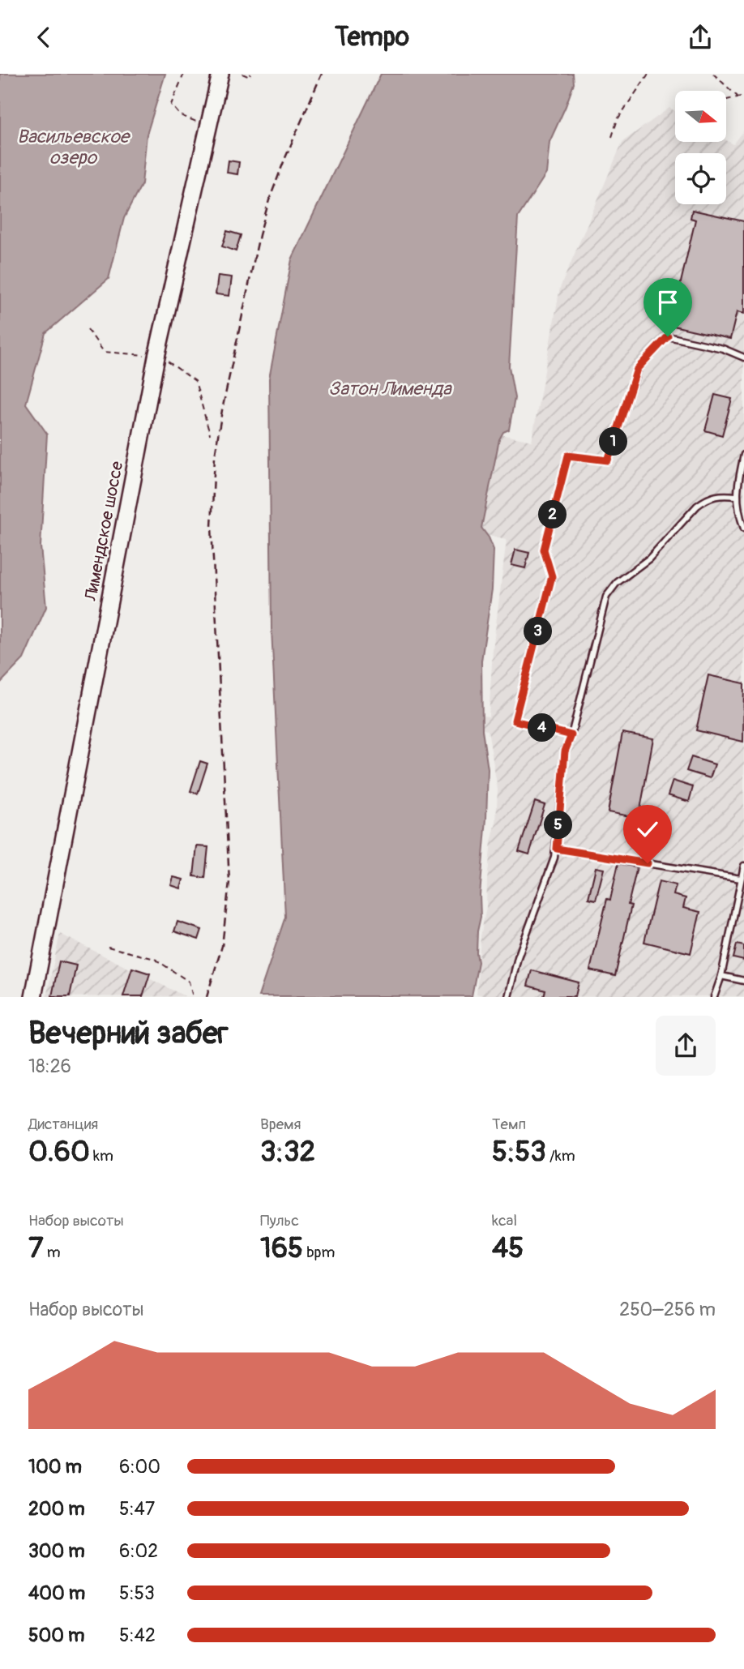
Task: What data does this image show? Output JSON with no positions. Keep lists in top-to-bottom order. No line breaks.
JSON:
{"streets":{"main road":["Лимендское шоссе"]},"water":["Васильевское озеро","Затон Лименда"],"north":"right","page":{"header":"Tempo","pins":["1","2","3","4","5"],"heading":["Вечерний забег","18:26"],"stats":[["Дистанция","0.60 km"],["Время","3:32"],["Темп","5:53 /km"],["Набор высоты","7 m"],["Пульс","165 bpm"],["kcal","45"]],"chart":["Набор высоты","250–256 m"],"list":[{"name":"100 m","note":"6:00"},{"name":"200 m","note":"5:47"},{"name":"300 m","note":"6:02"},{"name":"400 m","note":"5:53"},{"name":"500 m","note":"5:42"}]}}
